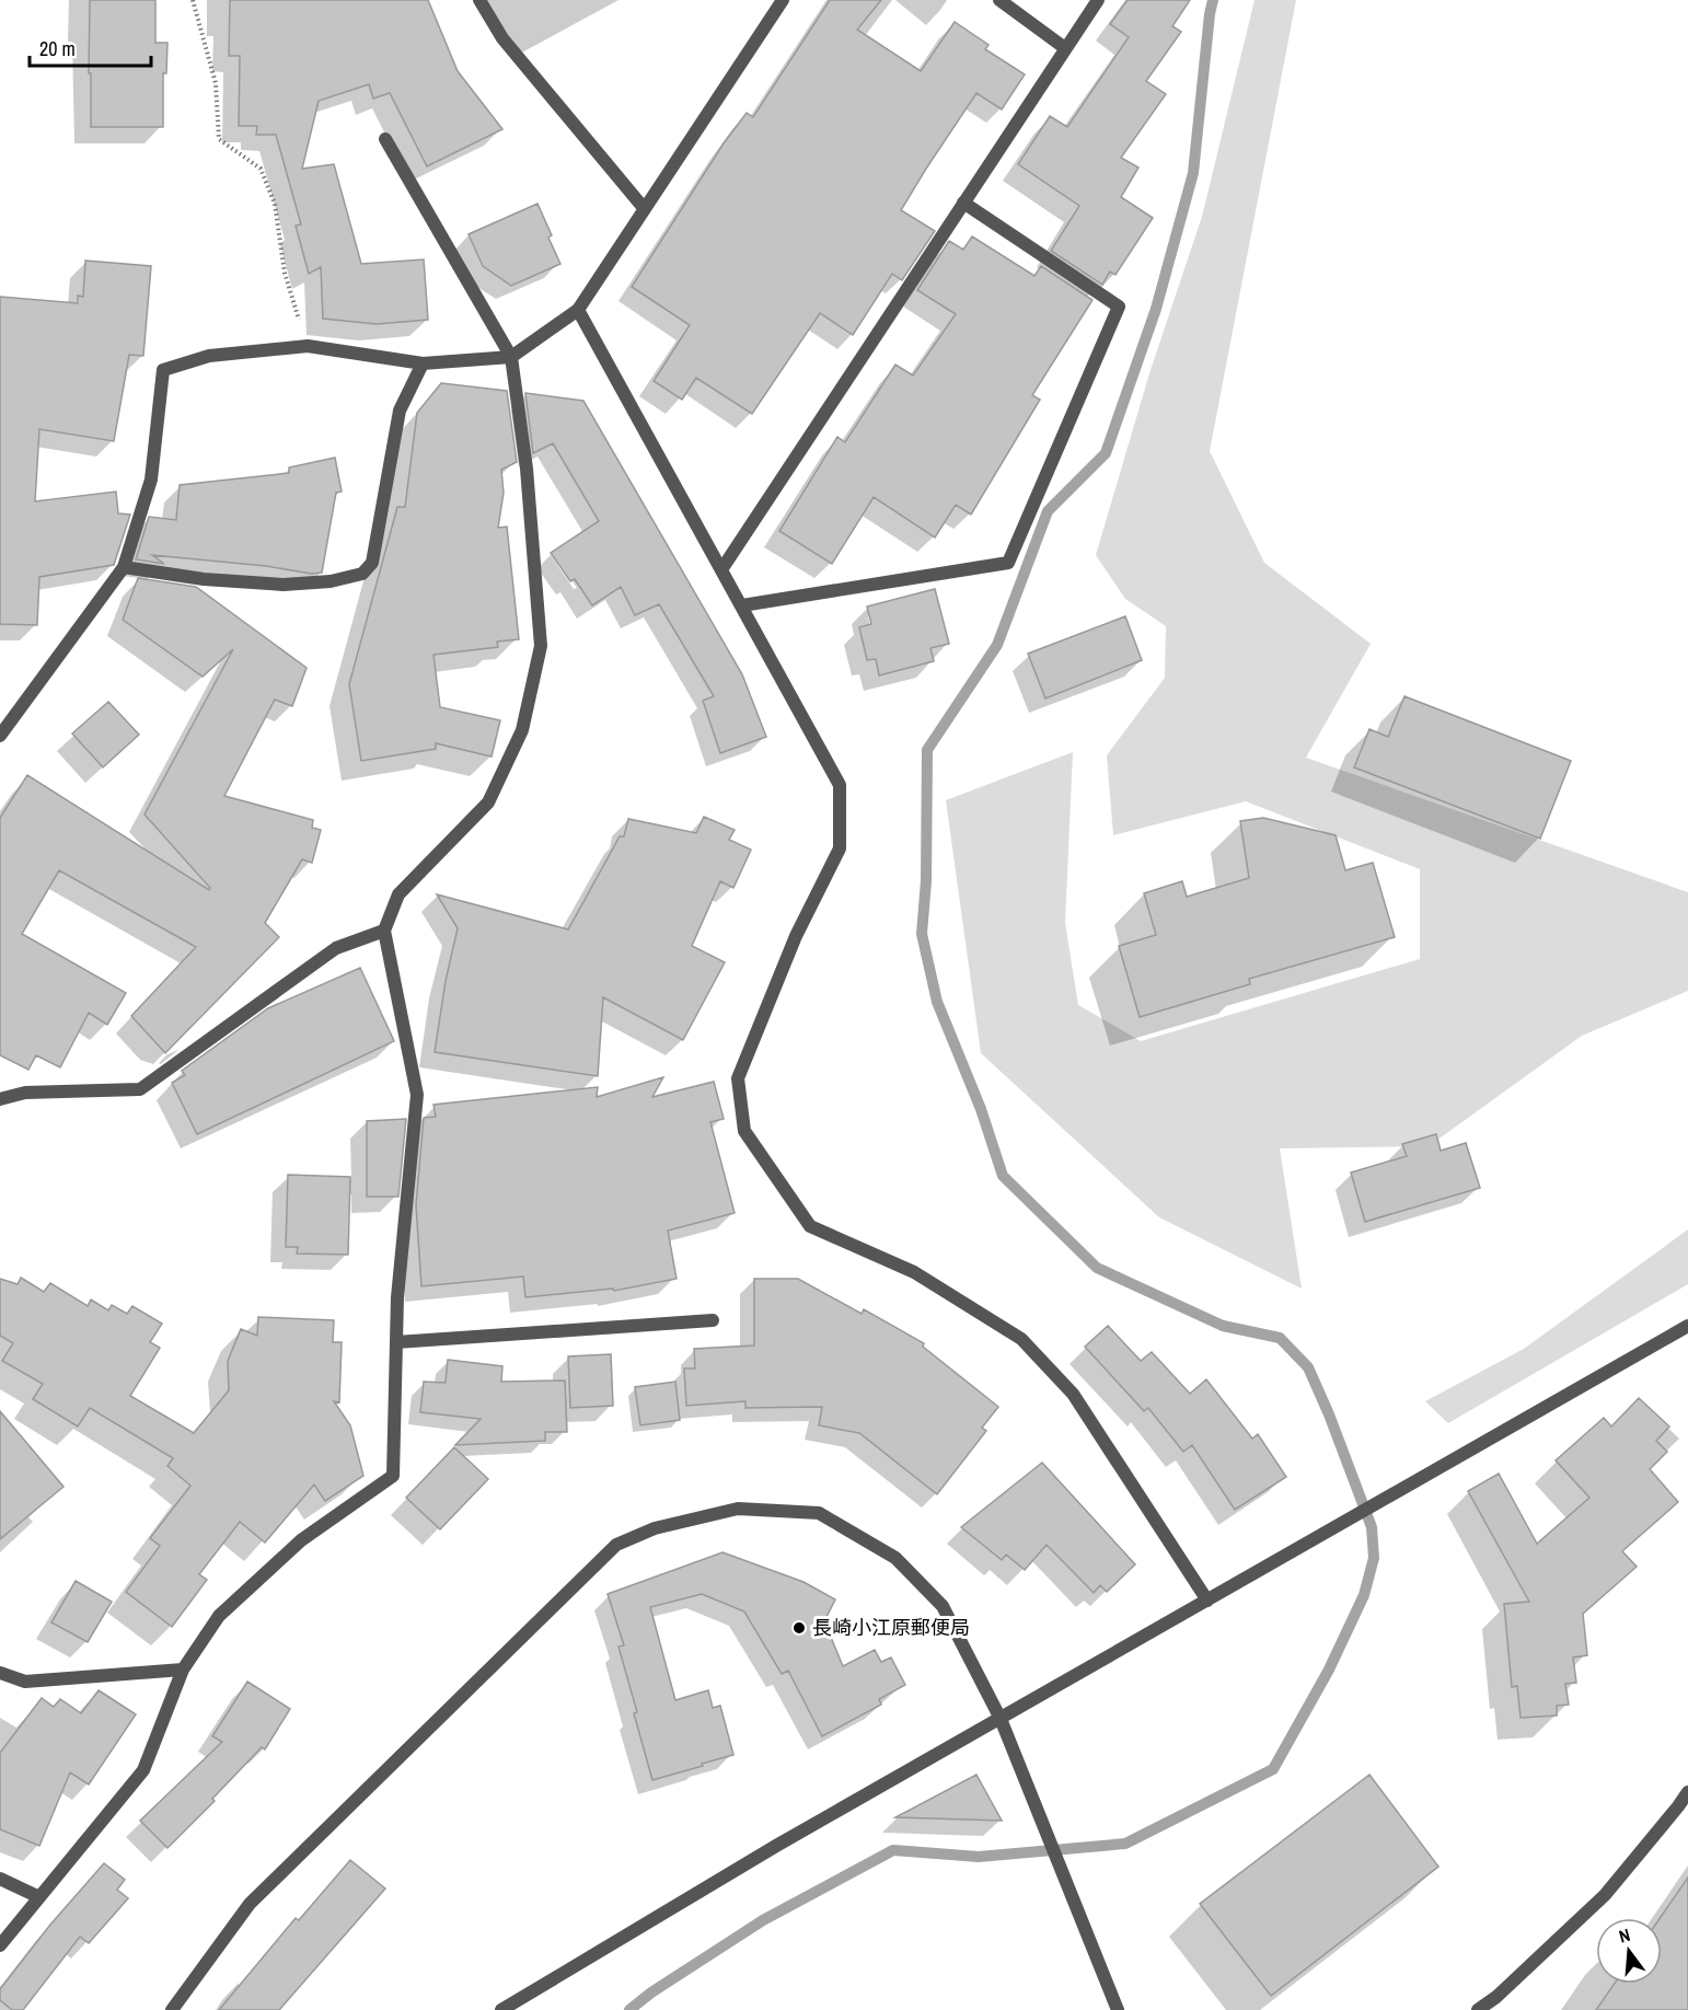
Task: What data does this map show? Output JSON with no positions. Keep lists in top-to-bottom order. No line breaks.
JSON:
{"places":["長崎小江原郵便局"],"scale_bar":"20 m","north":"top"}
